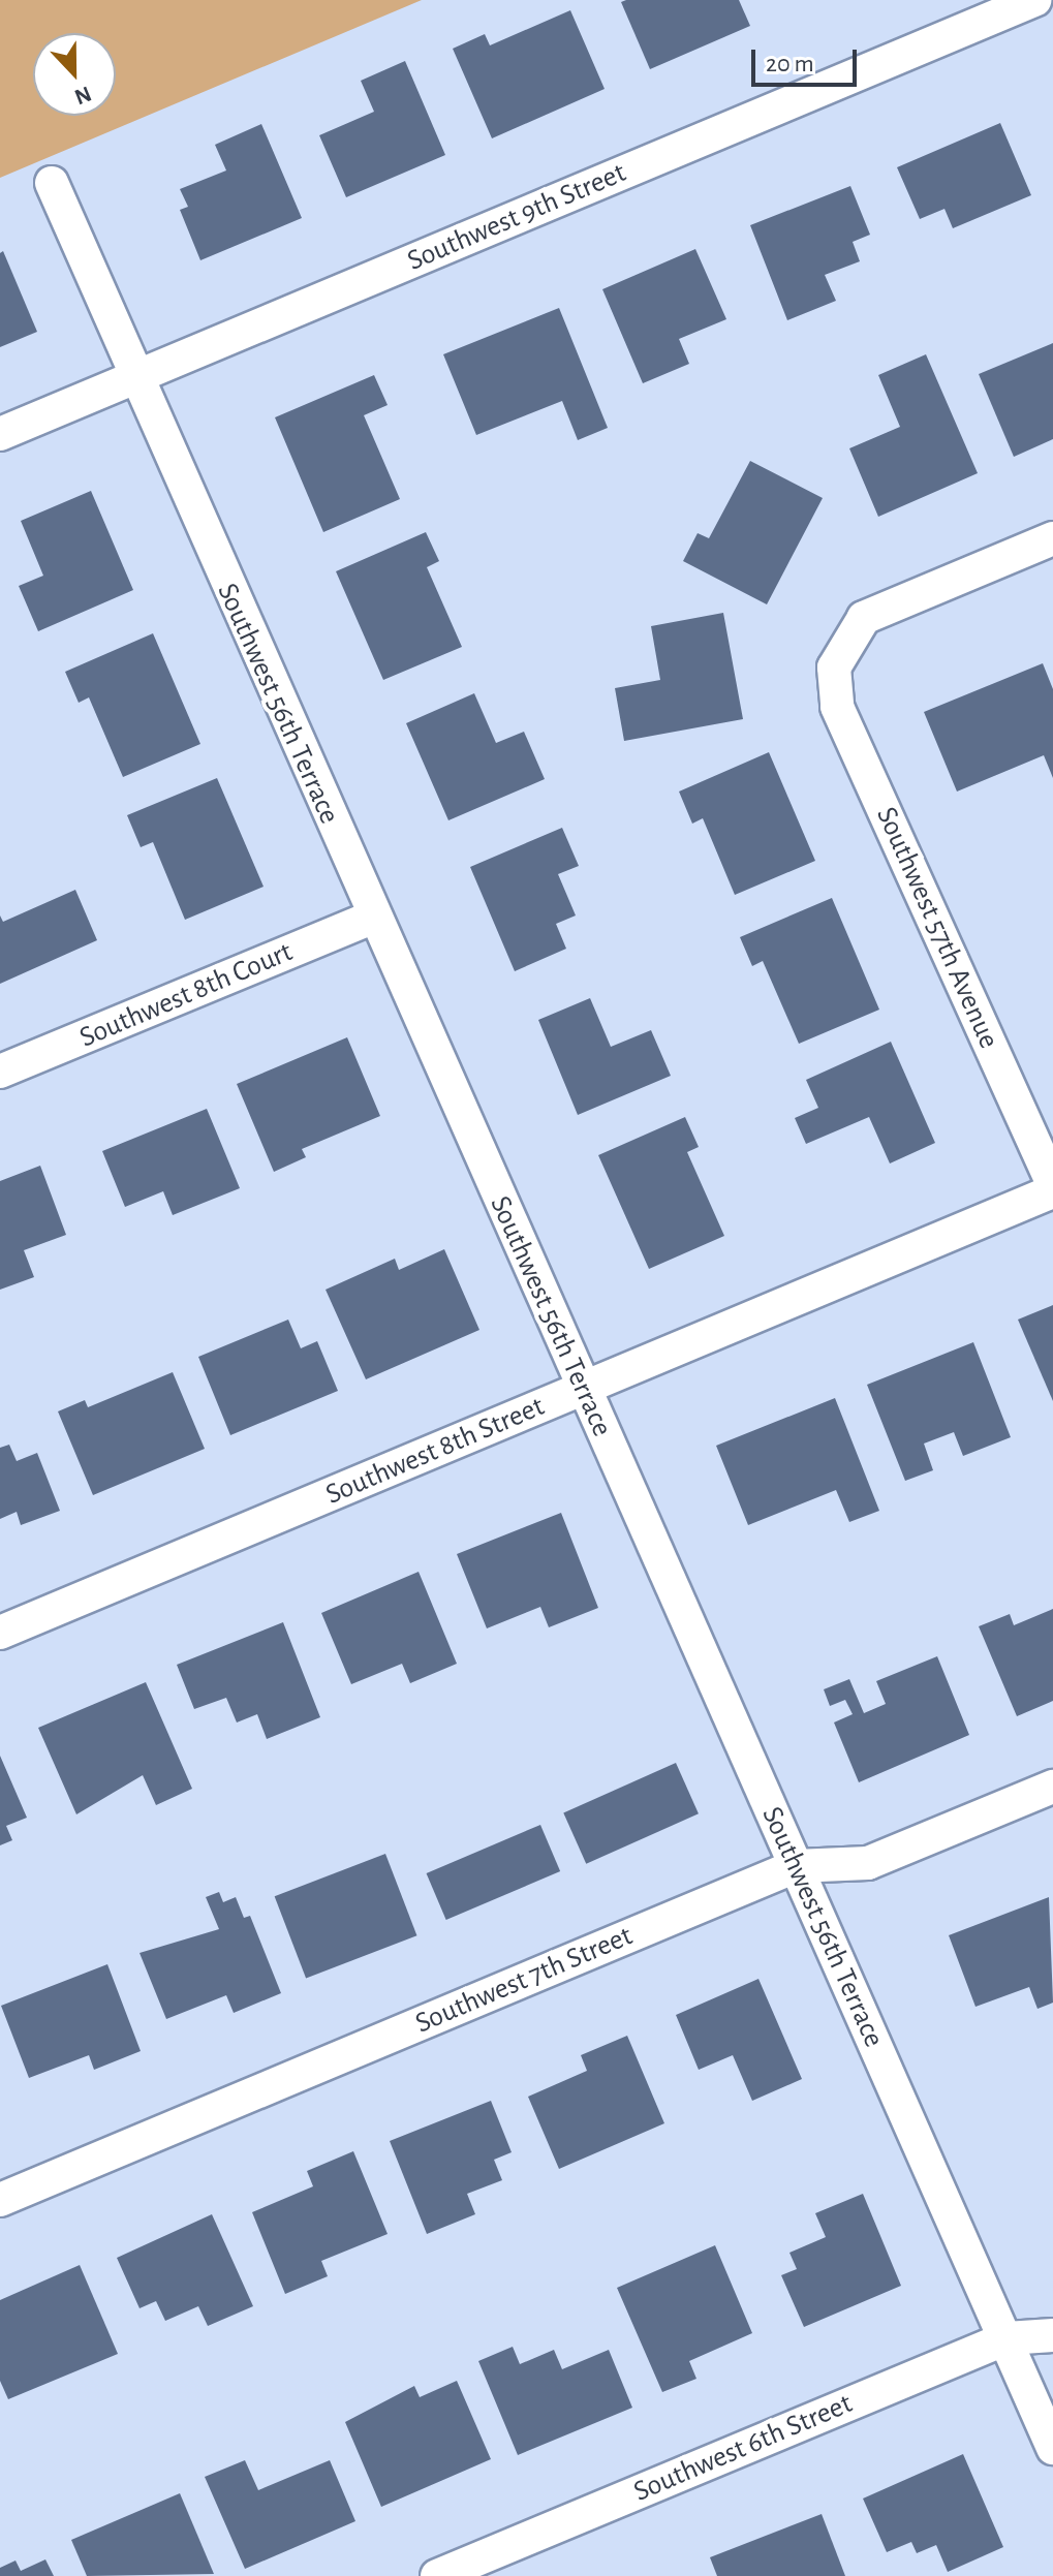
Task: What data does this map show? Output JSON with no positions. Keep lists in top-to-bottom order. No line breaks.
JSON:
{"streets":{"street":["Southwest 9th Street","Southwest 56th Terrace","Southwest 57th Avenue","Southwest 8th Court","Southwest 8th Street","Southwest 7th Street","Southwest 6th Street"]},"crossings":[["Southwest 9th Street","Southwest 56th Terrace"],["Southwest 56th Terrace","Southwest 8th Court"],["Southwest 56th Terrace","Southwest 8th Street"],["Southwest 56th Terrace","Southwest 7th Street"],["Southwest 56th Terrace","Southwest 6th Street"]],"scale_bar":"20 m","north":"bottom"}
